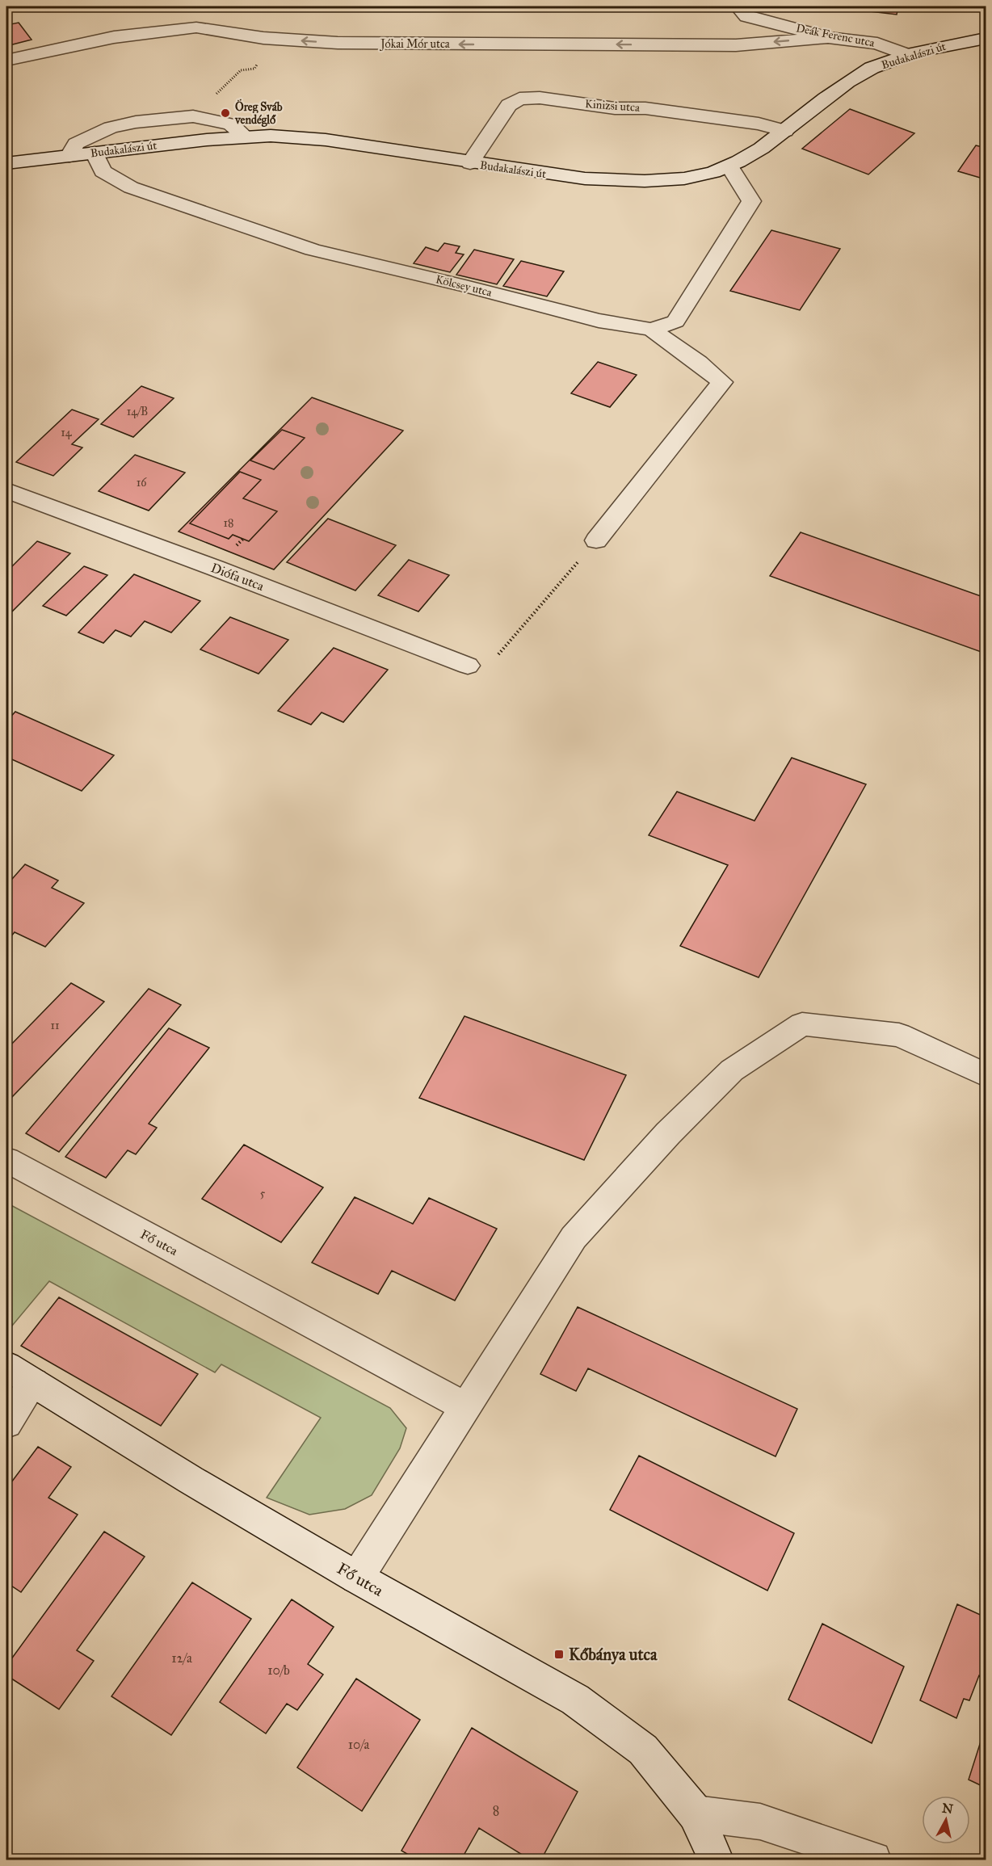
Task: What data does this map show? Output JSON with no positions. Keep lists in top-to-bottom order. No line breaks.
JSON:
{"streets":{"street":["Deák Ferenc utca","Jókai Mór utca","Budakalászi út","Kinizsi utca","Kölcsey utca","Diófa utca","Fő utca"]},"crossings":[["Deák Ferenc utca","Jókai Mór utca"],["Deák Ferenc utca","Budakalászi út"],["Budakalászi út","Kinizsi utca"],["Budakalászi út","Kölcsey utca"]],"one_way":["Jókai Mór utca"],"places":{"other":["Öreg Sváb vendéglő"],"transit":["Kőbánya utca"]},"house_numbers":["14/B","14","16","18","11","5","12/a","10/b","10/a","8"],"north":"top"}
